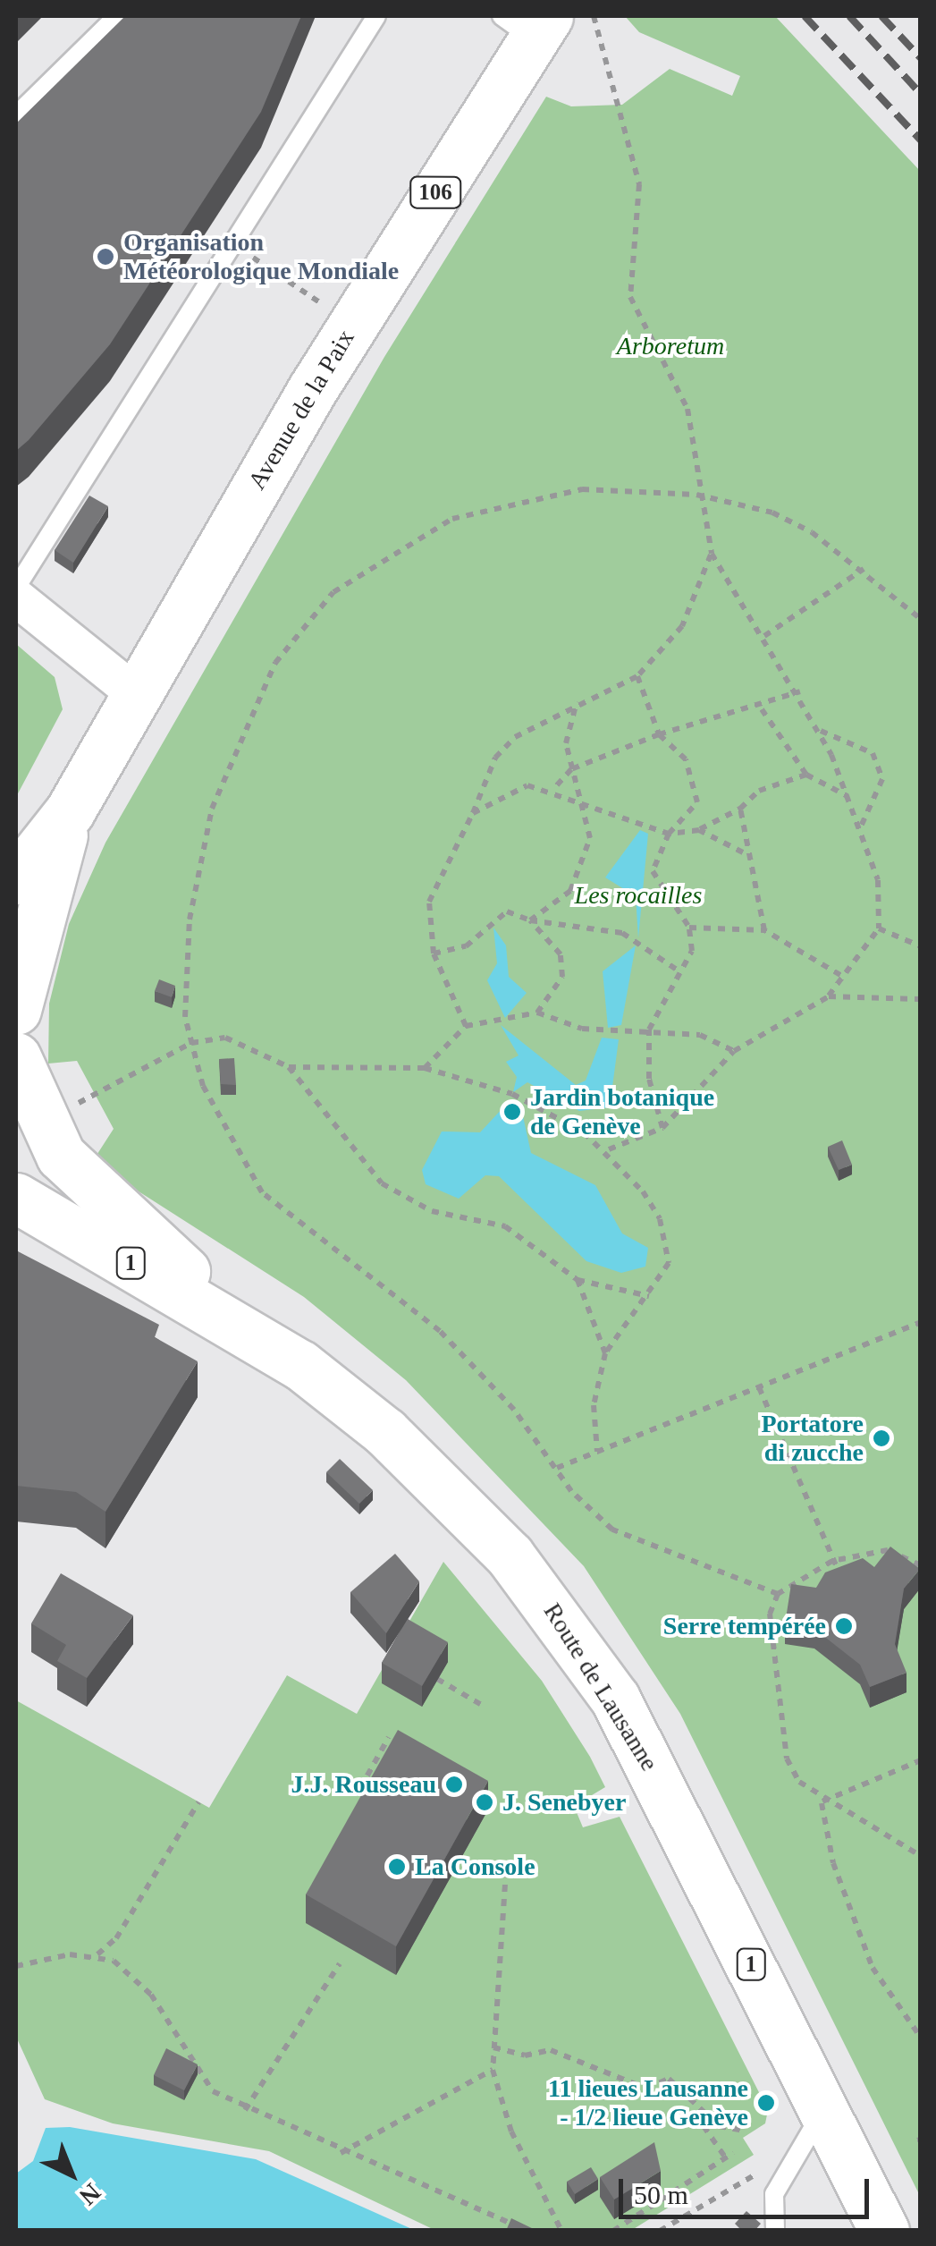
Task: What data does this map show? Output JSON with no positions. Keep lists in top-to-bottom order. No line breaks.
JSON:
{"streets":{"main road":["106","Avenue de la Paix","1","Route de Lausanne"]},"parks":["Arboretum","Les rocailles"],"places":["Organisation Météorologique Mondiale","Jardin botanique de Genève","Portatore di zucche","Serre tempérée","J.J. Rousseau","J. Senebyer","La Console","11 lieues Lausanne - 1/2 lieue Genève"],"scale_bar":"50 m","north":"bottom right"}
